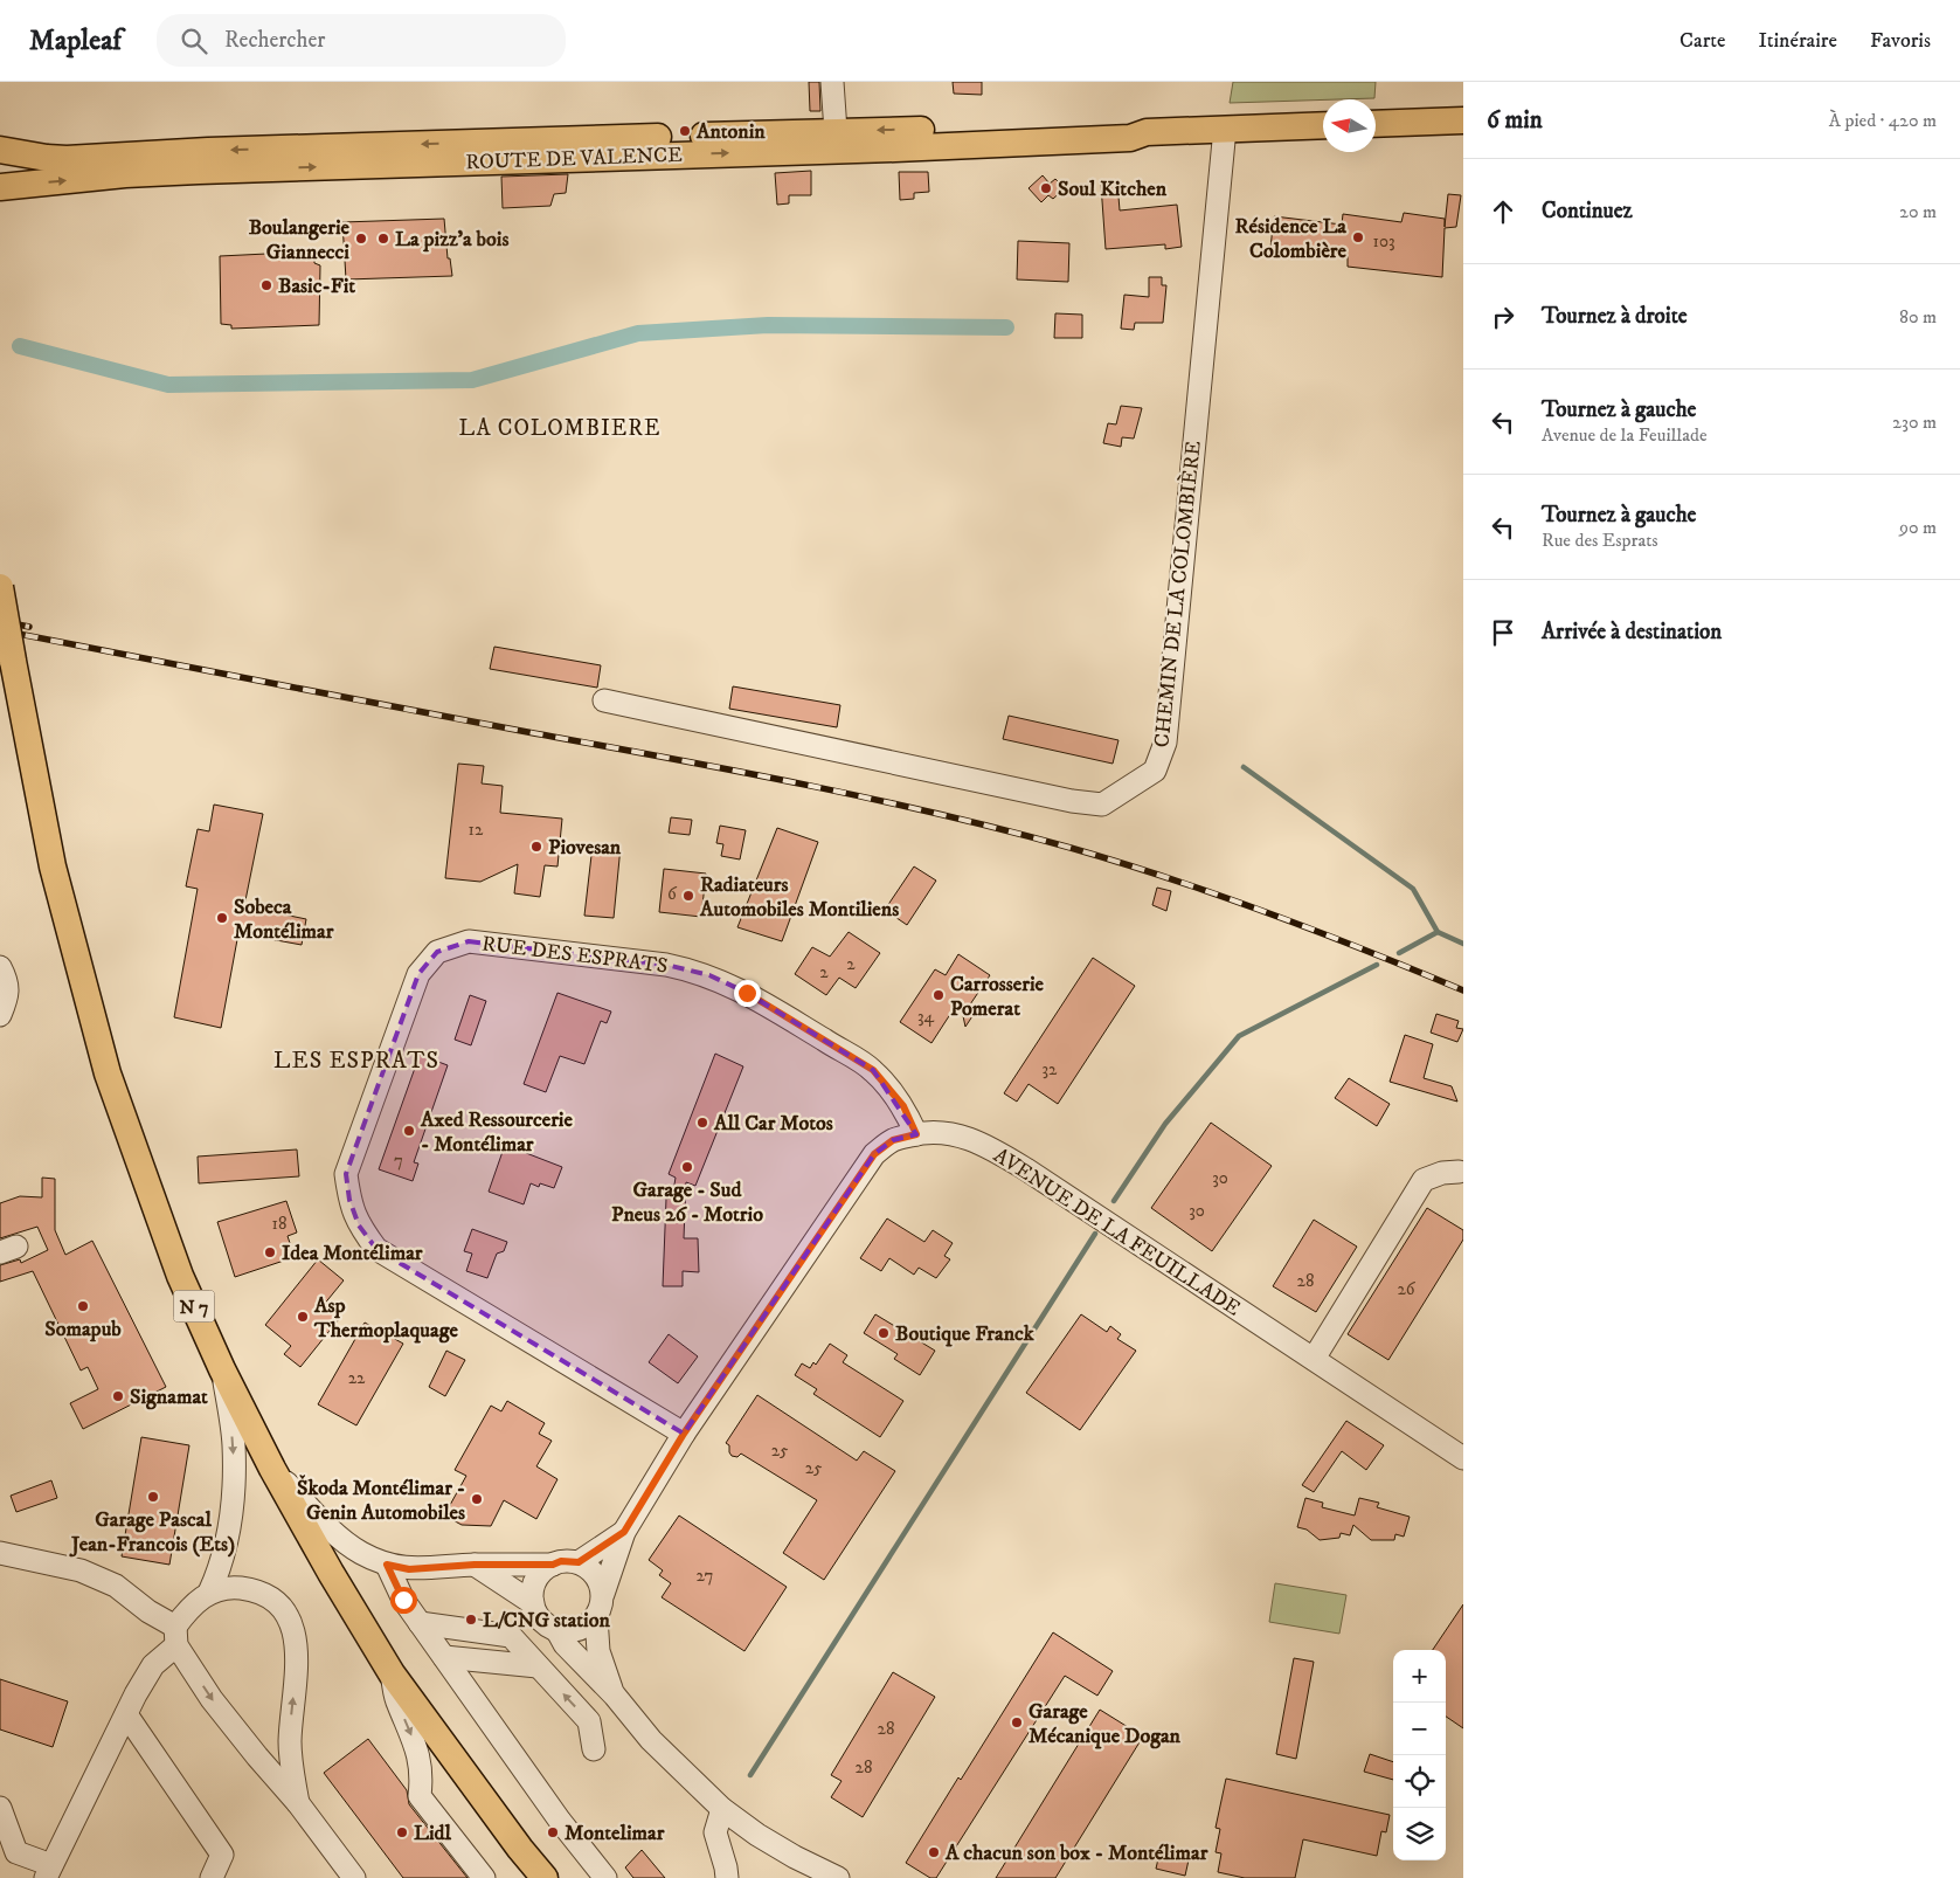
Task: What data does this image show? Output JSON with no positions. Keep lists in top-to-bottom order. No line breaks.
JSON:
{"streets":{"main road":["ROUTE DE VALENCE","N 7"],"street":["CHEMIN DE LA COLOMBIÈRE","RUE DES ESPRATS","AVENUE DE LA FEUILLADE"]},"crossings":[["ROUTE DE VALENCE","CHEMIN DE LA COLOMBIÈRE"],["RUE DES ESPRATS","AVENUE DE LA FEUILLADE"]],"districts":["LA COLOMBIERE","LES ESPRATS"],"places":["Antonin","Soul Kitchen","Résidence La Colombière","Boulangerie Giannecci","La pizz'a bois","Basic-Fit","Piovesan","Radiateurs Automobiles Montiliens","Sobeca Montélimar","Carrosserie Pomerat","All Car Motos","Axed Ressourcerie - Montélimar","Garage - Sud Pneus 26 - Motrio","Idea Montélimar","Somapub","Asp Thermoplaquage","Boutique Franck","Signamat","Garage Pascal Jean-Francois (Ets)","Škoda Montélimar - Genin Automobiles","L/CNG station","Garage Mécanique Dogan","Lidl","Montelimar","A chacun son box - Montélimar"],"house_numbers":["103","12","6","2","2","34","32","7","30","30","18","28","26","22","25","25","27","28","28"],"north":"left","page":{"header":"Mapleaf","search":"Rechercher","nav":["Carte","Itinéraire","Favoris"],"heading":["6 min","À pied · 420 m"],"list":[["Continuez","20 m"],["Tournez à droite","80 m"],["Tournez à gauche","Avenue de la Feuillade","230 m"],["Tournez à gauche","Rue des Esprats","90 m"],"Arrivée à destination"],"map_buttons":["+","−"]}}
